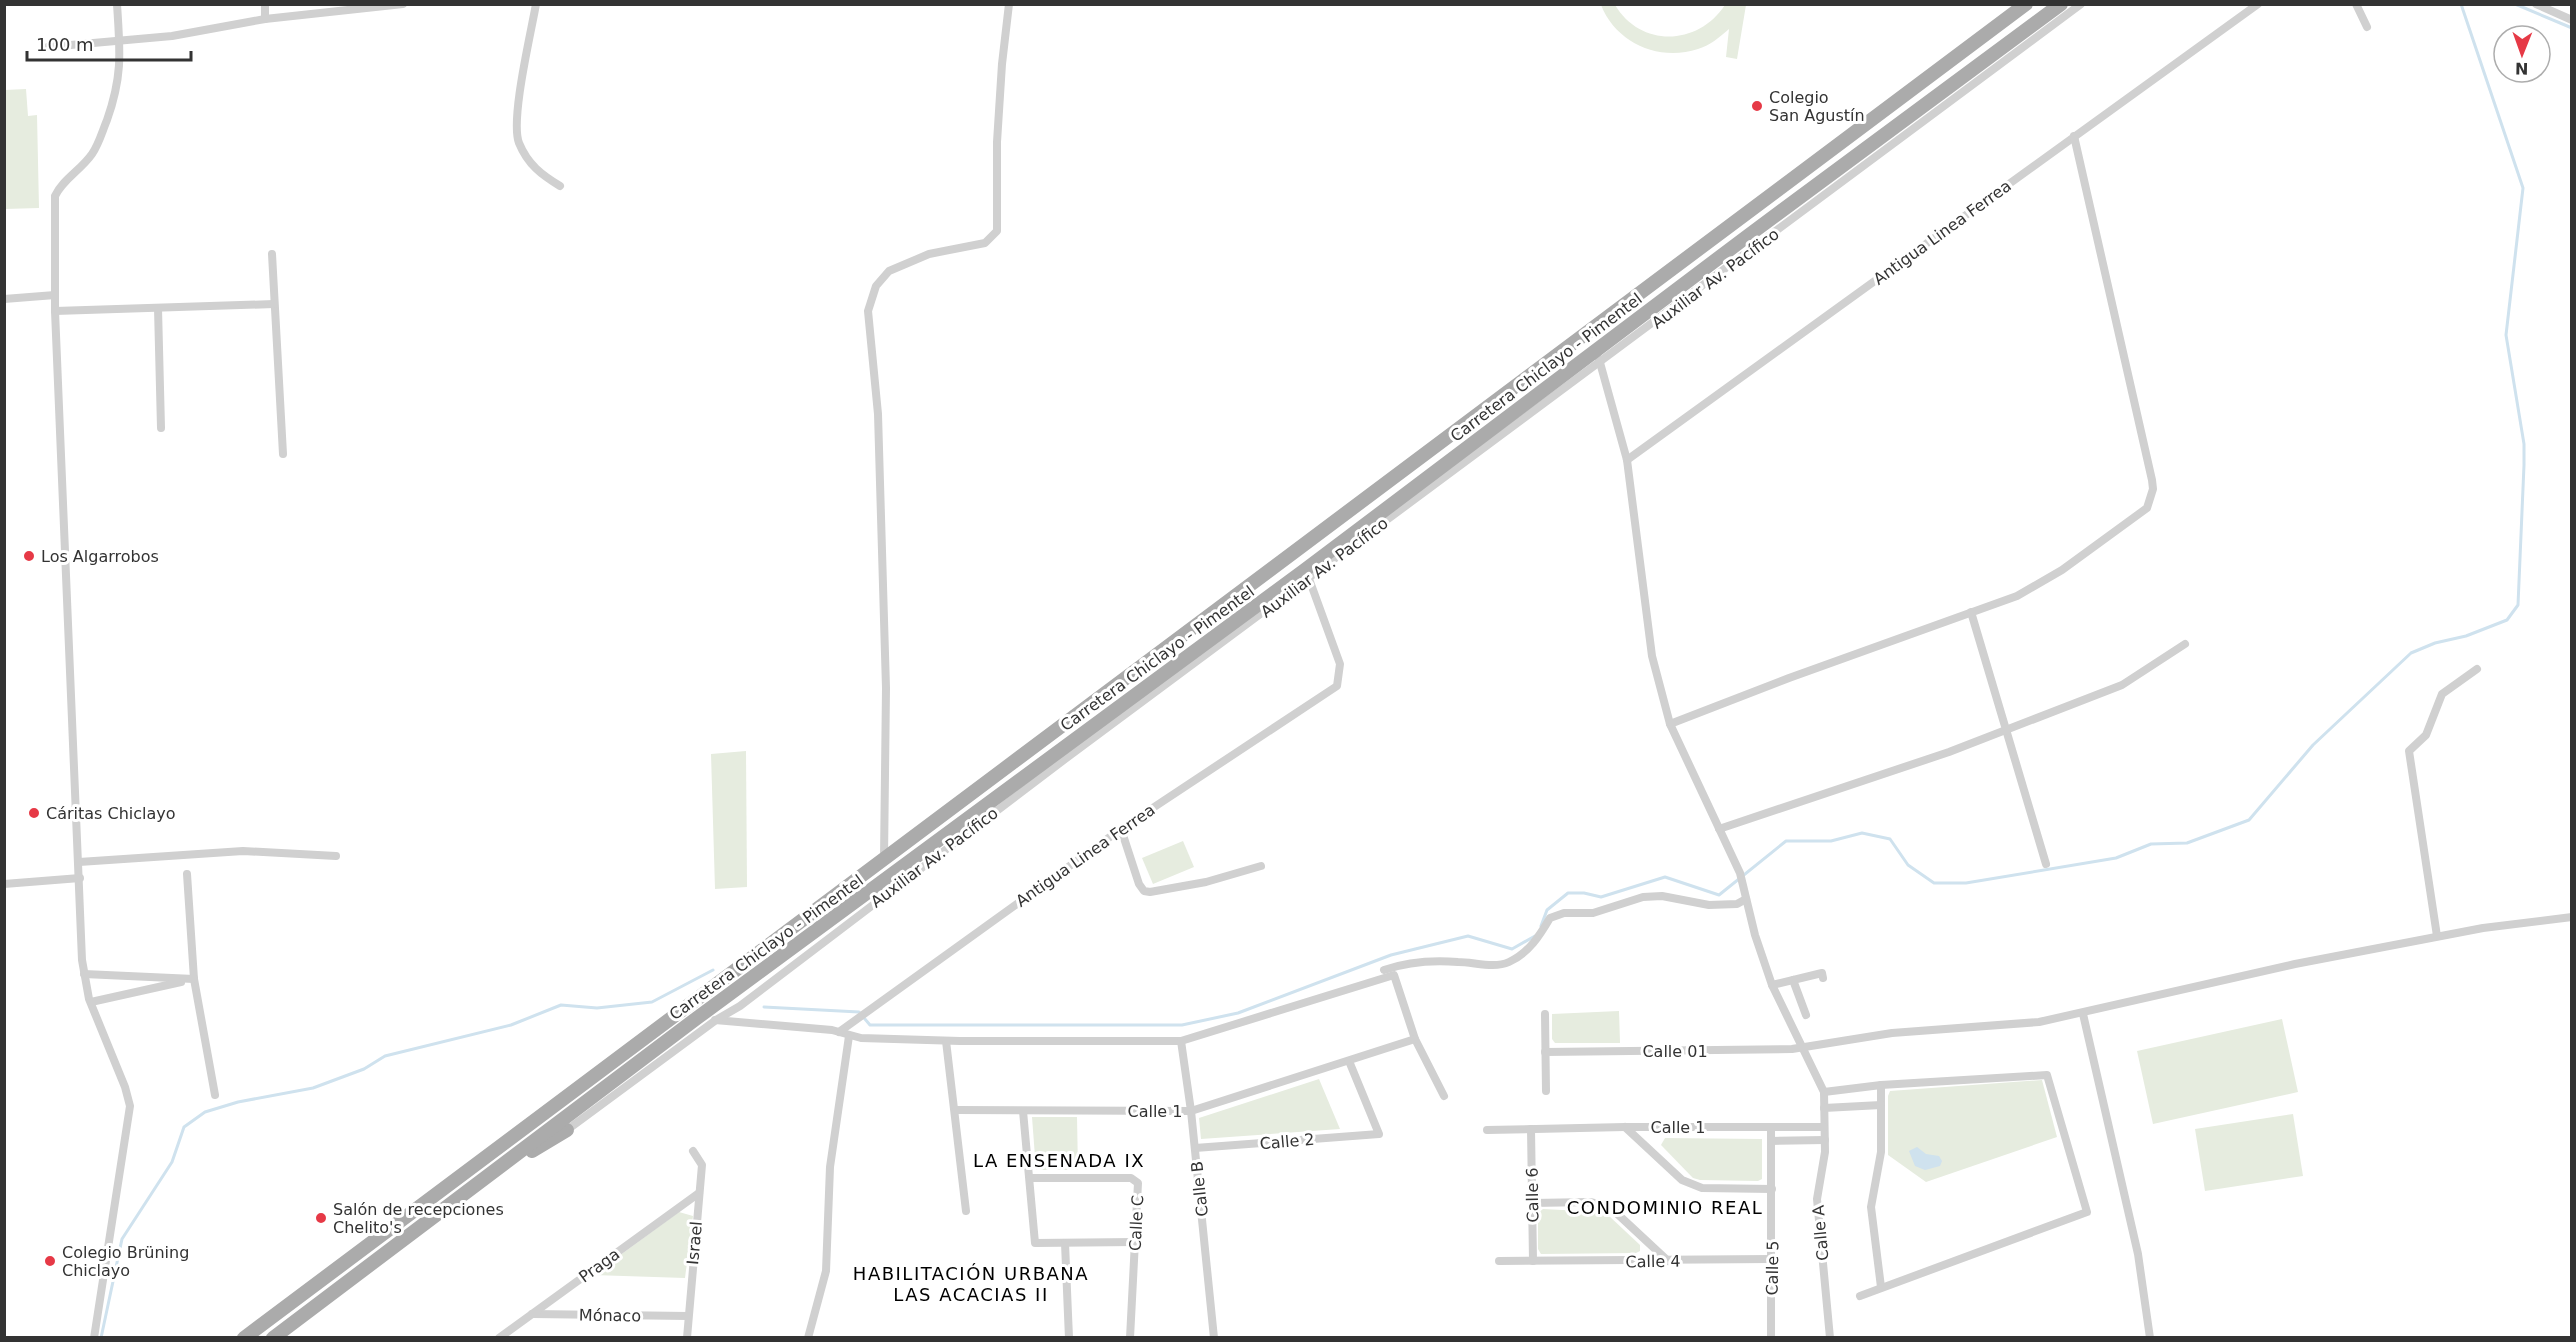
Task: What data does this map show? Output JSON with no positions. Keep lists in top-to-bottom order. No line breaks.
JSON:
{"streets":{"main road":["Carretera Chiclayo - Pimentel"],"street":["Antigua Linea Ferrea","Auxiliar Av. Pacífico","Calle 01","Calle 1","Calle 2","Calle B","Calle 6","Calle C","Calle A","Israel","Calle 4","Praga","Calle 5","Mónaco"]},"crossings":[["Antigua Linea Ferrea","Auxiliar Av. Pacífico"],["Antigua Linea Ferrea","Carretera Chiclayo - Pimentel"],["Auxiliar Av. Pacífico","Carretera Chiclayo - Pimentel"],["Calle 1","Calle 2"],["Calle 1","Calle B"],["Calle 1","Calle 6"],["Calle 1","Calle A"],["Calle 1","Calle 5"],["Calle 2","Calle B"],["Calle 6","Calle 4"],["Israel","Praga"],["Israel","Mónaco"],["Calle 4","Calle 5"],["Praga","Mónaco"]],"districts":["LA ENSENADA IX","CONDOMINIO REAL","HABILITACIÓN URBANA LAS ACACIAS II"],"places":["Colegio San Agustín","Los Algarrobos","Cáritas Chiclayo","Salón de recepciones Chelito's","Colegio Brüning Chiclayo"],"scale_bar":"100 m","north":"bottom"}
